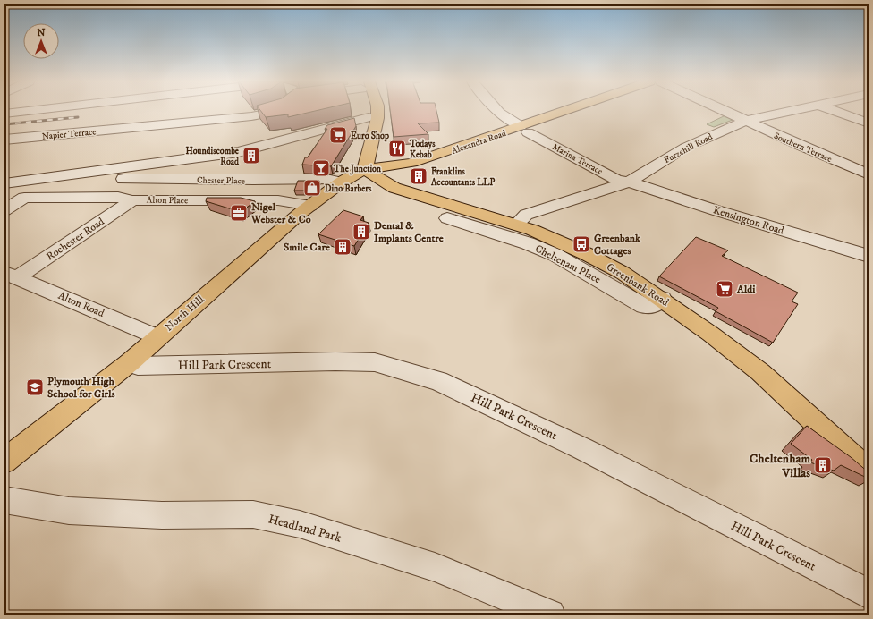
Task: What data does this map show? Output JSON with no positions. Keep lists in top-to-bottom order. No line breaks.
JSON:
{"streets":{"main road":["Alexandra Road","Greenbank Road","North Hill"],"street":["Napier Terrace","Southern Terrace","Furzehill Road","Marina Terrace","Chester Place","Alton Place","Kensington Road","Rochester Road","Cheltenam Place","Alton Road","Hill Park Crescent","Headland Park"]},"crossings":[["Alexandra Road","Marina Terrace"],["Alexandra Road","Greenbank Road"],["Alexandra Road","North Hill"],["Southern Terrace","Furzehill Road"],["Furzehill Road","Marina Terrace"],["Furzehill Road","Kensington Road"],["Furzehill Road","Greenbank Road"],["Marina Terrace","Kensington Road"],["Chester Place","North Hill"],["Alton Place","Rochester Road"],["Alton Place","North Hill"],["Rochester Road","Alton Road"],["Cheltenam Place","Greenbank Road"],["Greenbank Road","North Hill"],["Alton Road","North Hill"],["North Hill","Hill Park Crescent"]],"places":{"supermarket":["Euro Shop","Aldi"],"restaurant":["Todays Kebab"],"building":["Houndiscombe Road","Franklins Accountants LLP","Dental & Implants Centre","Smile Care","Cheltenham Villas"],"bar":["The Junction"],"shop":["Dino Barbers"],"office":["Nigel Webster & Co"],"bus stop":["Greenbank Cottages"],"school or university":["Plymouth High School for Girls"]},"north":"top"}
